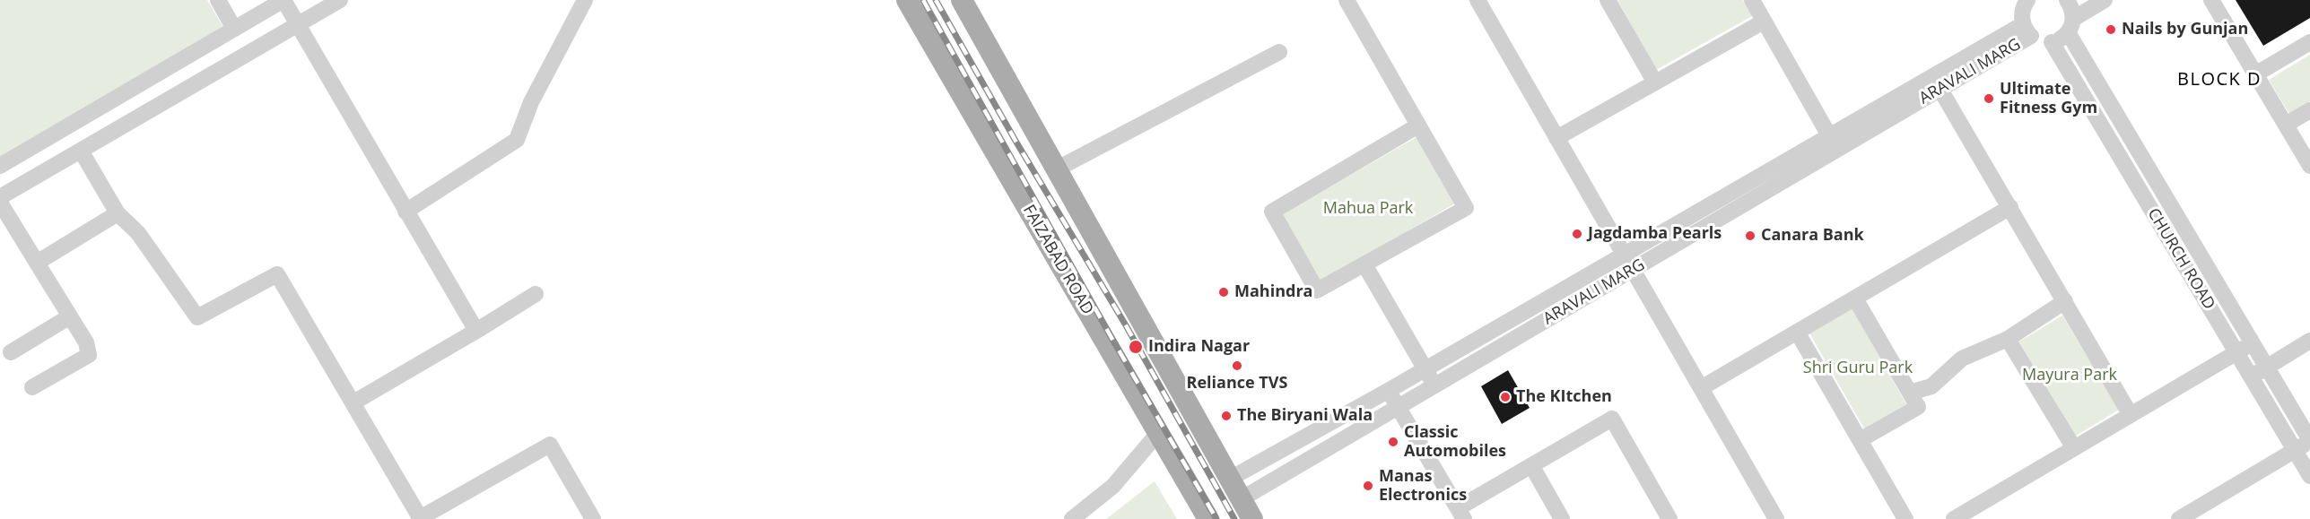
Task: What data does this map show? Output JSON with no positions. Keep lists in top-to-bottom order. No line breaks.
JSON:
{"streets":{"main road":["FAIZABAD ROAD"],"street":["ARAVALI MARG","CHURCH ROAD"]},"districts":["BLOCK D"],"parks":["Mahua Park","Shri Guru Park","Mayura Park"],"places":["Nails by Gunjan","Ultimate Fitness Gym","Jagdamba Pearls","Canara Bank","Mahindra","Indira Nagar","Reliance TVS","The KItchen","The Biryani Wala","Classic Automobiles","Manas Electronics"]}
